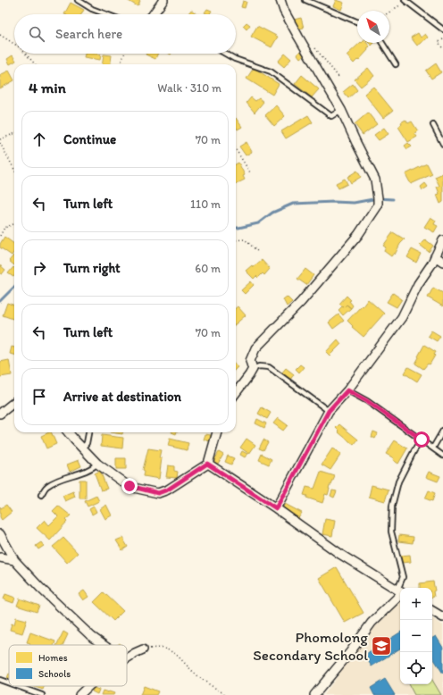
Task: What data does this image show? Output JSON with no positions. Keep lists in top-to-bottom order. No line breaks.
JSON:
{"places":{"school or university":["Phomolong Secondary School"]},"legend":["Homes","Schools"],"north":"top left","page":{"search":"Search here","heading":["4 min","Walk · 310 m"],"list":[["Continue","70 m"],["Turn left","110 m"],["Turn right","60 m"],["Turn left","70 m"],"Arrive at destination"],"map_buttons":["+","−"]}}
